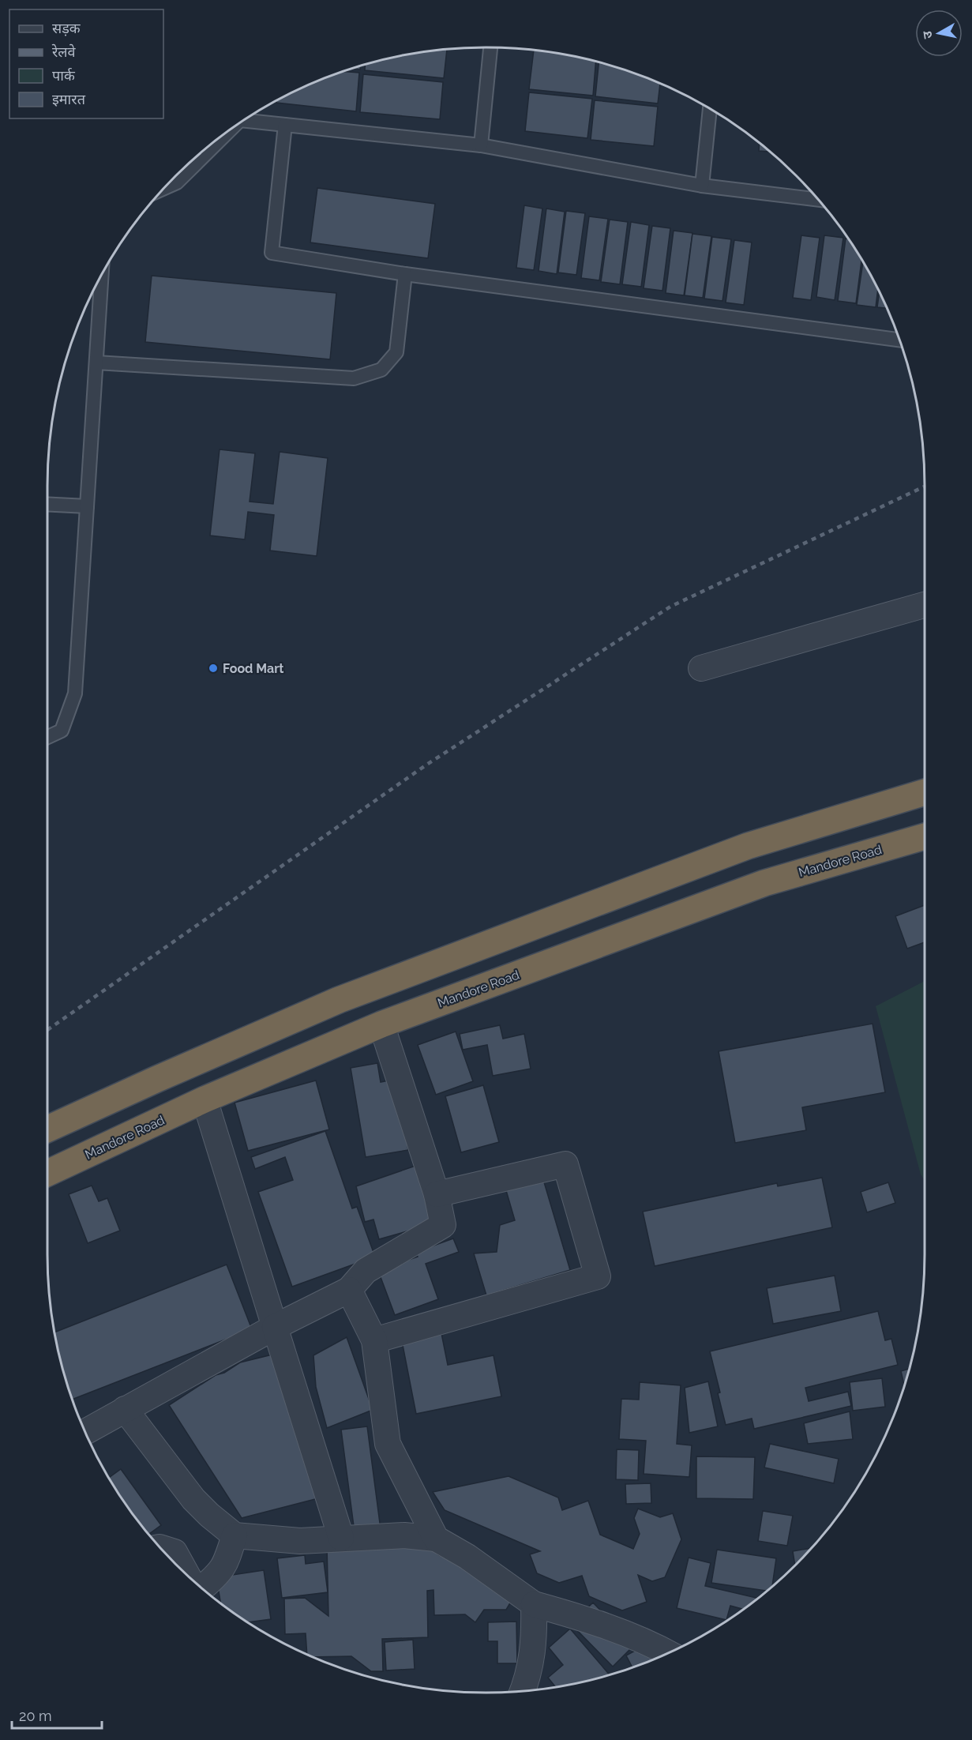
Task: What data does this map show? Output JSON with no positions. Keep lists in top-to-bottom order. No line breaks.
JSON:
{"streets":{"highway":["Mandore Road"]},"places":["Food Mart"],"legend":["सड़क","रेलवे","पार्क","इमारत"],"scale_bar":"20 m","north":"left"}
